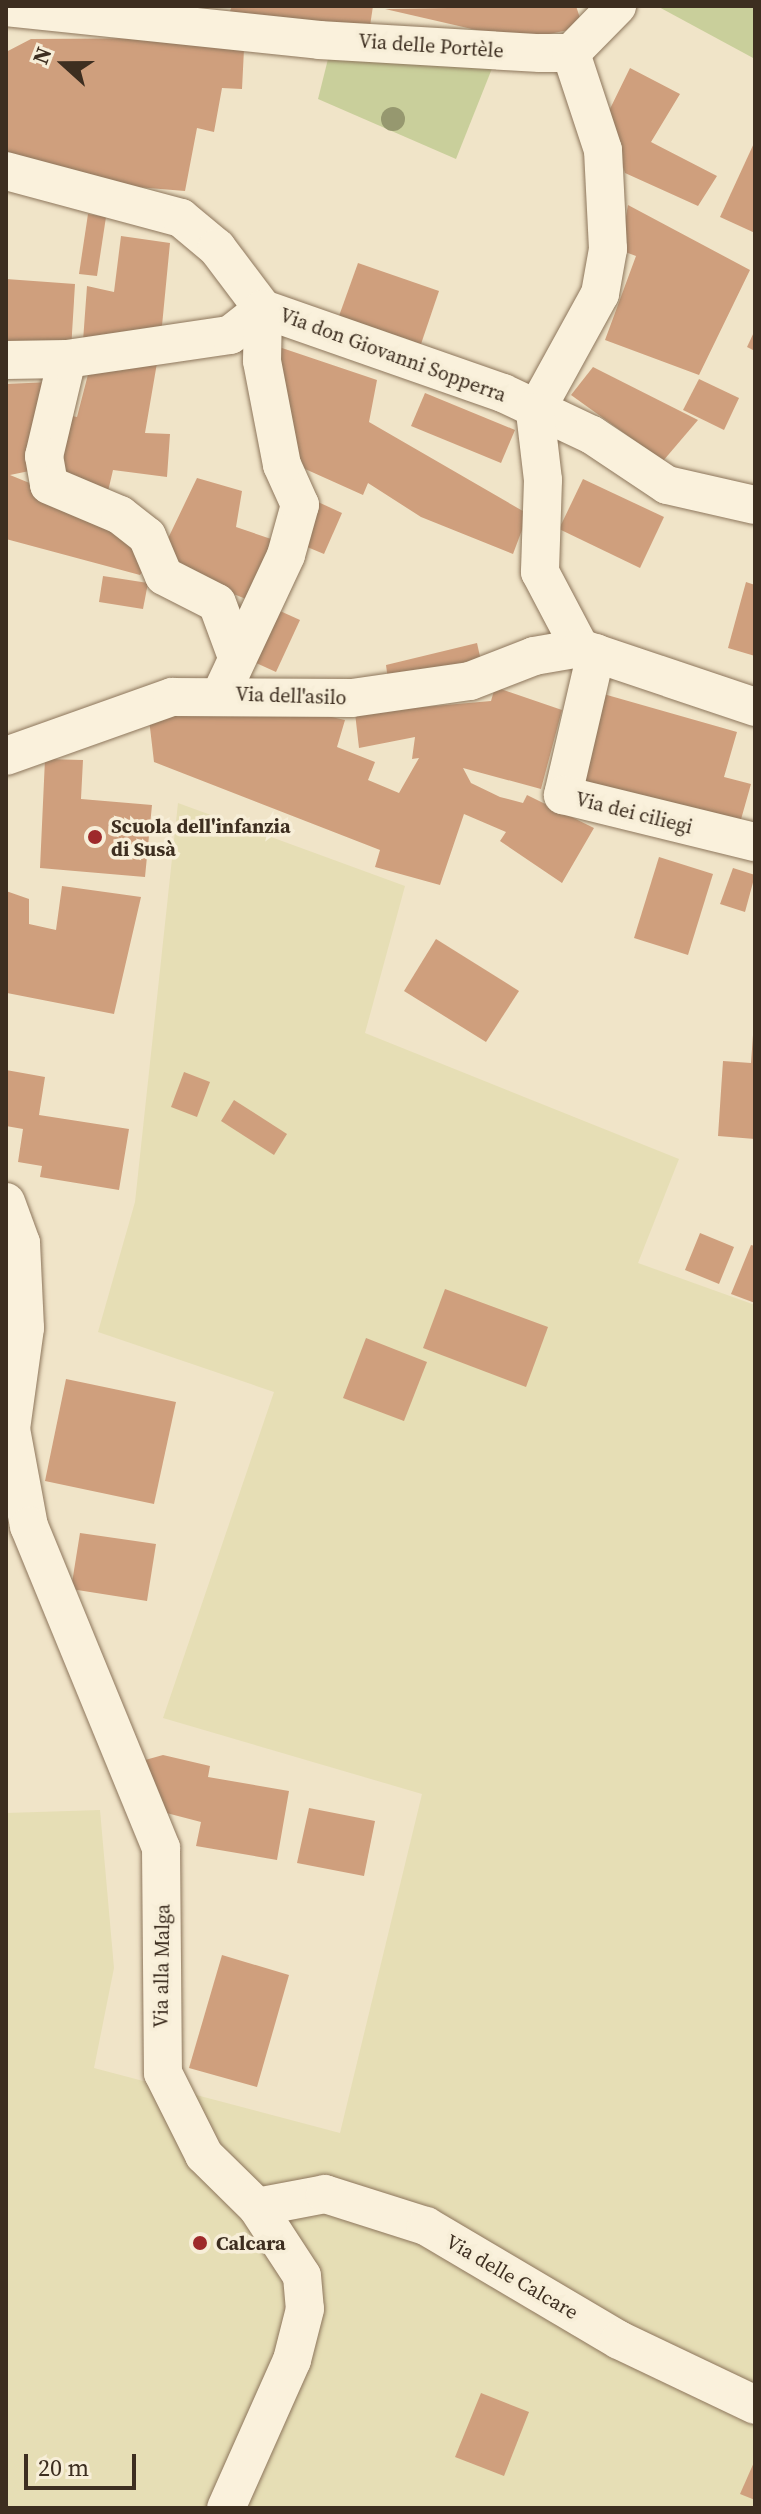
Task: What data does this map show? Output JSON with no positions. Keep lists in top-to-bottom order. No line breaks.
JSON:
{"streets":{"street":["Via delle Portèle","Via don Giovanni Sopperra","Via dell'asilo","Via dei ciliegi","Via alla Malga","Via delle Calcare"]},"crossings":[["Via dell'asilo","Via dei ciliegi"],["Via alla Malga","Via delle Calcare"]],"places":["Scuola dell'infanzia di Susà","Calcara"],"scale_bar":"20 m","north":"left"}
